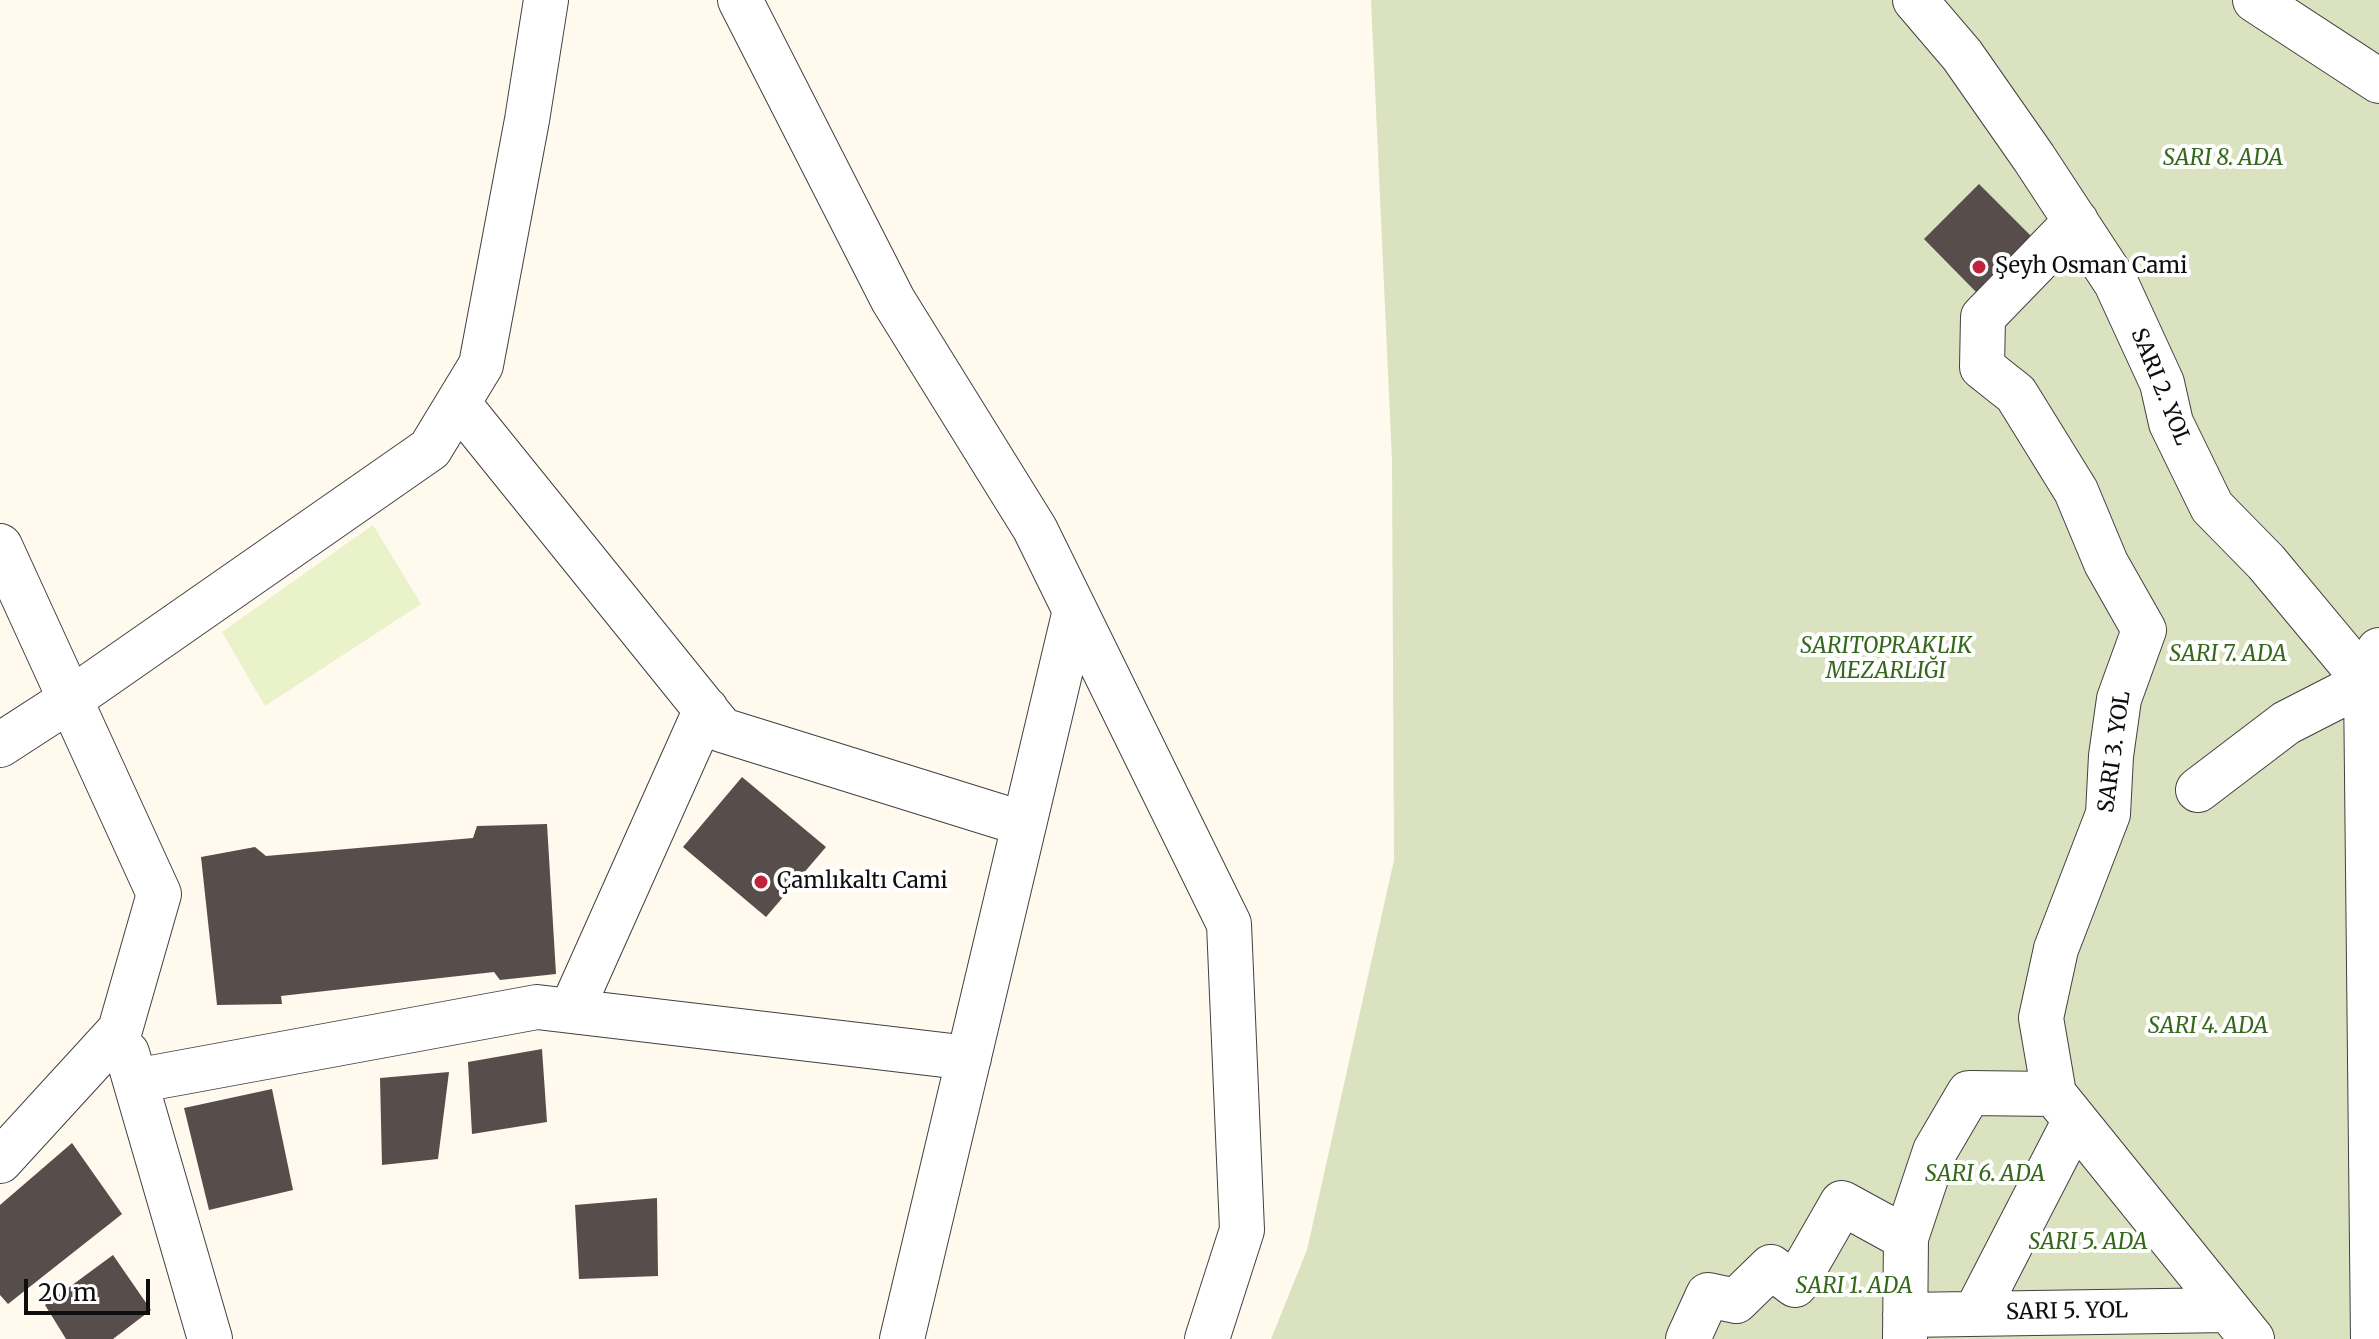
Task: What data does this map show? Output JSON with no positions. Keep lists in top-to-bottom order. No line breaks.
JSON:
{"streets":{"street":["SARI 2. YOL","SARI 3. YOL","SARI 5. YOL"]},"crossings":[["SARI 2. YOL","SARI 3. YOL"],["SARI 3. YOL","SARI 5. YOL"]],"parks":["SARI 8. ADA","SARITOPRAKLIK MEZARLIĞI","SARI 7. ADA","SARI 4. ADA","SARI 6. ADA","SARI 5. ADA","SARI 1. ADA"],"places":["Şeyh Osman Cami","Çamlıkaltı Cami"],"scale_bar":"20 m"}
